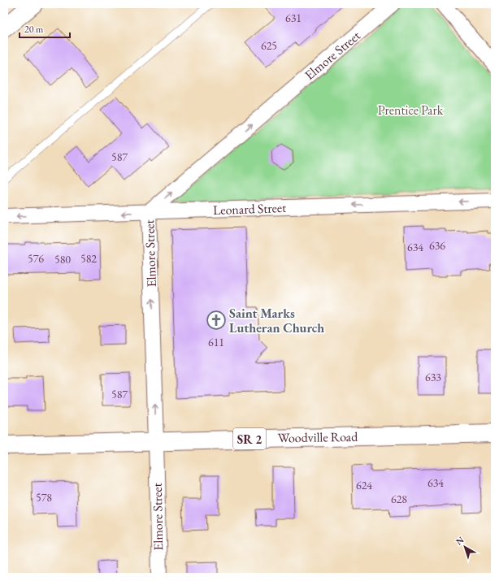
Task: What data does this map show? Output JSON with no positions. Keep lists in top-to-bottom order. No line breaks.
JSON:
{"streets":{"main road":["Woodville Road","SR 2"],"street":["Elmore Street","Leonard Street"]},"crossings":[["Elmore Street","Leonard Street"],["Elmore Street","Woodville Road"]],"one_way":["Elmore Street","Leonard Street"],"parks":["Prentice Park"],"places":{"church":["Saint Marks Lutheran Church"]},"house_numbers":["631","625","587","636","634","576","582","580","611","633","587","634","624","578","628"],"scale_bar":"20 m","north":"top left"}
